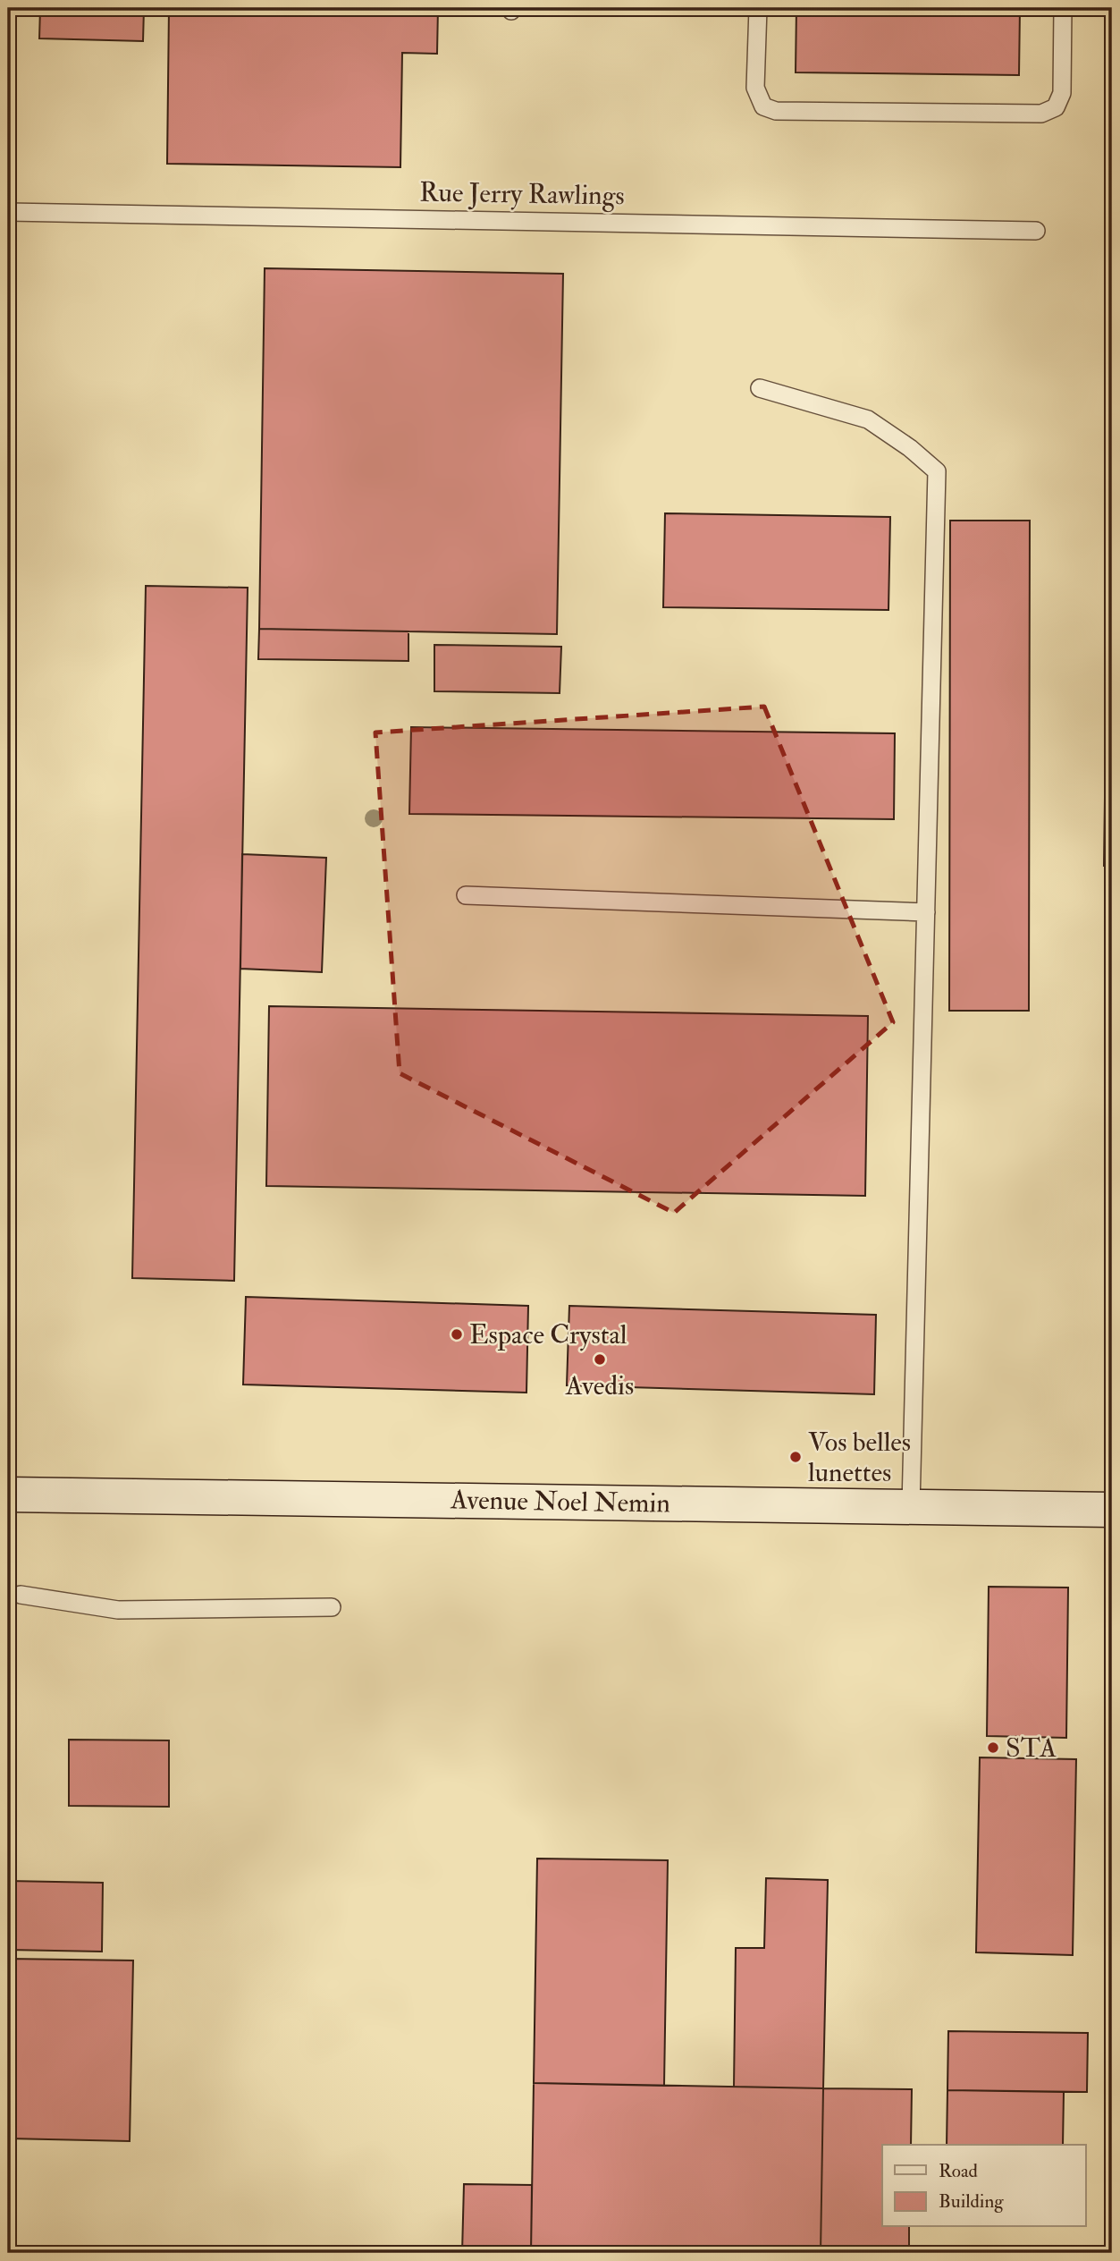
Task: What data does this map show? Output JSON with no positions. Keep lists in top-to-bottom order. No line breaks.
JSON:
{"streets":{"street":["Avenue Noel Nemin"],"lane":["Rue Jerry Rawlings"]},"places":["Espace Crystal","Avedis","Vos belles lunettes","STA"],"legend":["Road","Building"]}
